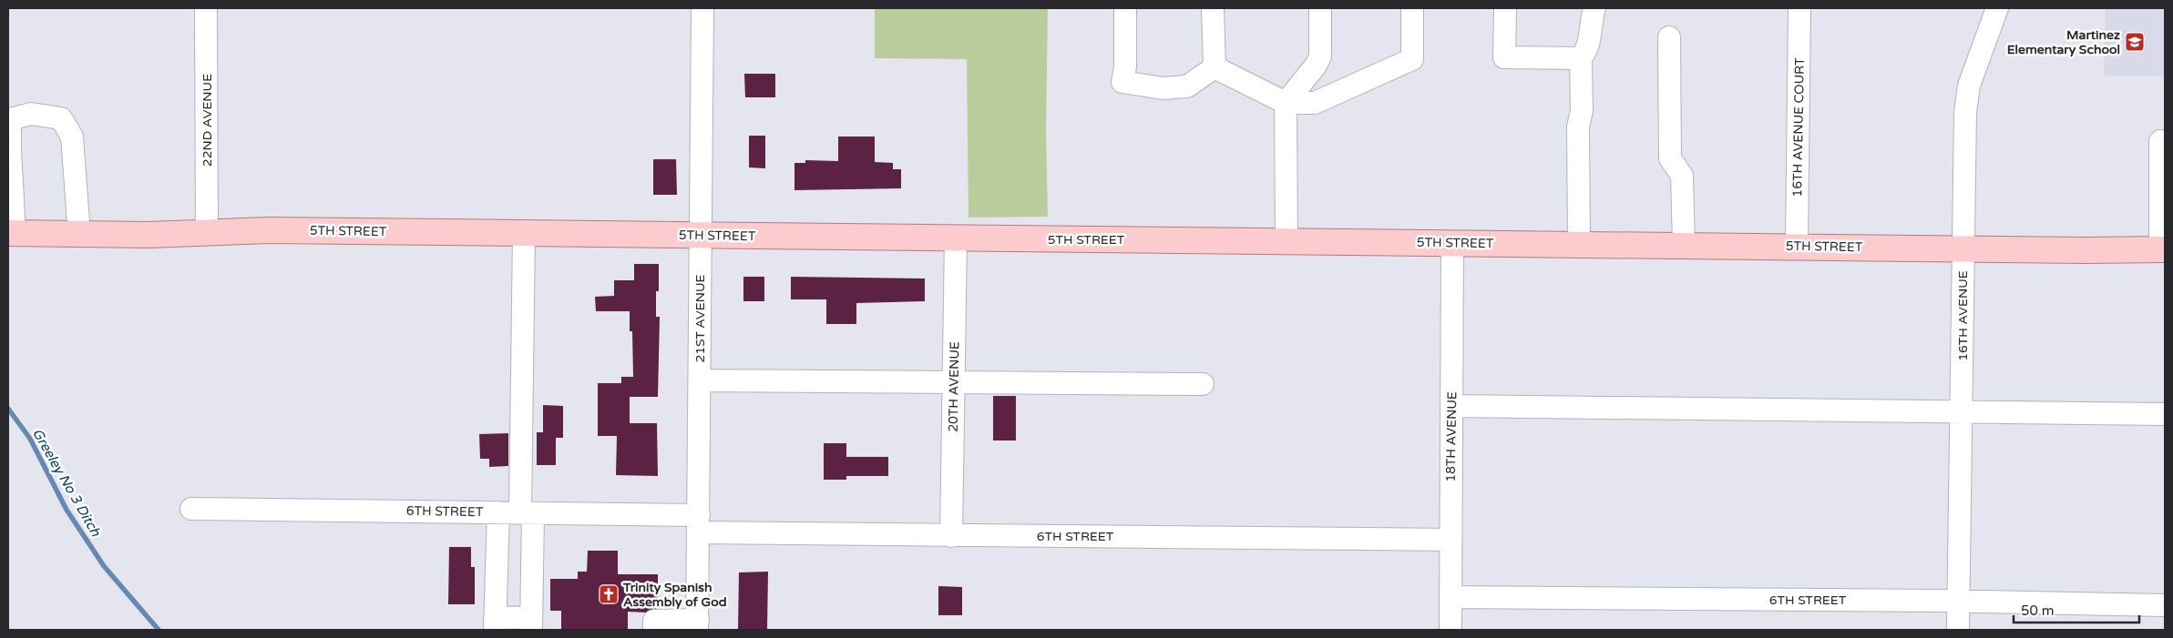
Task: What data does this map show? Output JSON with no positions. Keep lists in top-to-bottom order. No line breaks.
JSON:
{"streets":{"main road":["5TH STREET"],"street":["22ND AVENUE","16TH AVENUE COURT","16TH AVENUE","21ST AVENUE","20TH AVENUE","18TH AVENUE","6TH STREET"]},"crossings":[["22ND AVENUE","5TH STREET"],["16TH AVENUE COURT","5TH STREET"],["5TH STREET","16TH AVENUE"],["5TH STREET","21ST AVENUE"],["5TH STREET","20TH AVENUE"],["5TH STREET","18TH AVENUE"],["16TH AVENUE","6TH STREET"],["21ST AVENUE","6TH STREET"],["20TH AVENUE","6TH STREET"],["18TH AVENUE","6TH STREET"]],"water":["Greeley No 3 Ditch"],"places":{"school or university":["Martinez Elementary School"],"church":["Trinity Spanish Assembly of God"]},"scale_bar":"50 m"}
